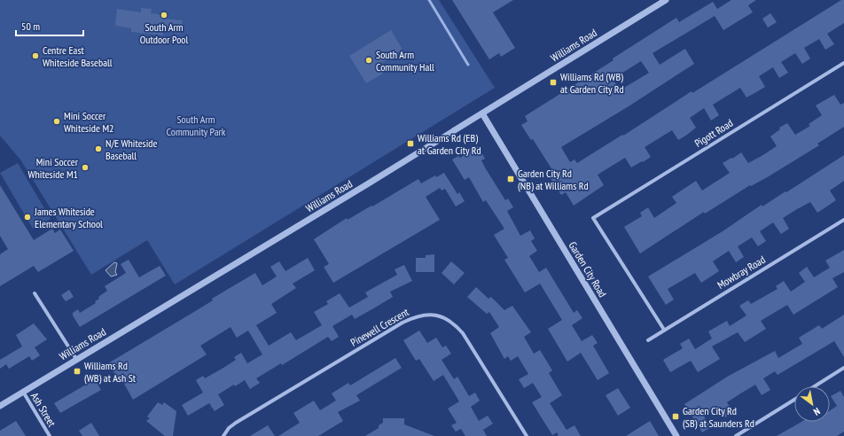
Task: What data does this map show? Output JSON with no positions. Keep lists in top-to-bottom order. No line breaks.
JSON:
{"streets":{"street":["Williams Road","Pigott Road","Garden City Road","Mowbray Road","Pinewell Crescent","Ash Street"]},"crossings":[["Williams Road","Garden City Road"],["Williams Road","Ash Street"],["Pigott Road","Mowbray Road"]],"parks":["South Arm Community Park"],"places":{"other":["South Arm Outdoor Pool","Centre East Whiteside Baseball","South Arm Community Hall","Mini Soccer Whiteside M2","N/E Whiteside Baseball","Mini Soccer Whiteside M1","James Whiteside Elementary School"],"transit":["Williams Rd (WB) at Garden City Rd","Williams Rd (EB) at Garden City Rd","Garden City Rd (NB) at Williams Rd","Williams Rd (WB) at Ash St","Garden City Rd (SB) at Saunders Rd"]},"scale_bar":"50 m","north":"bottom right"}
